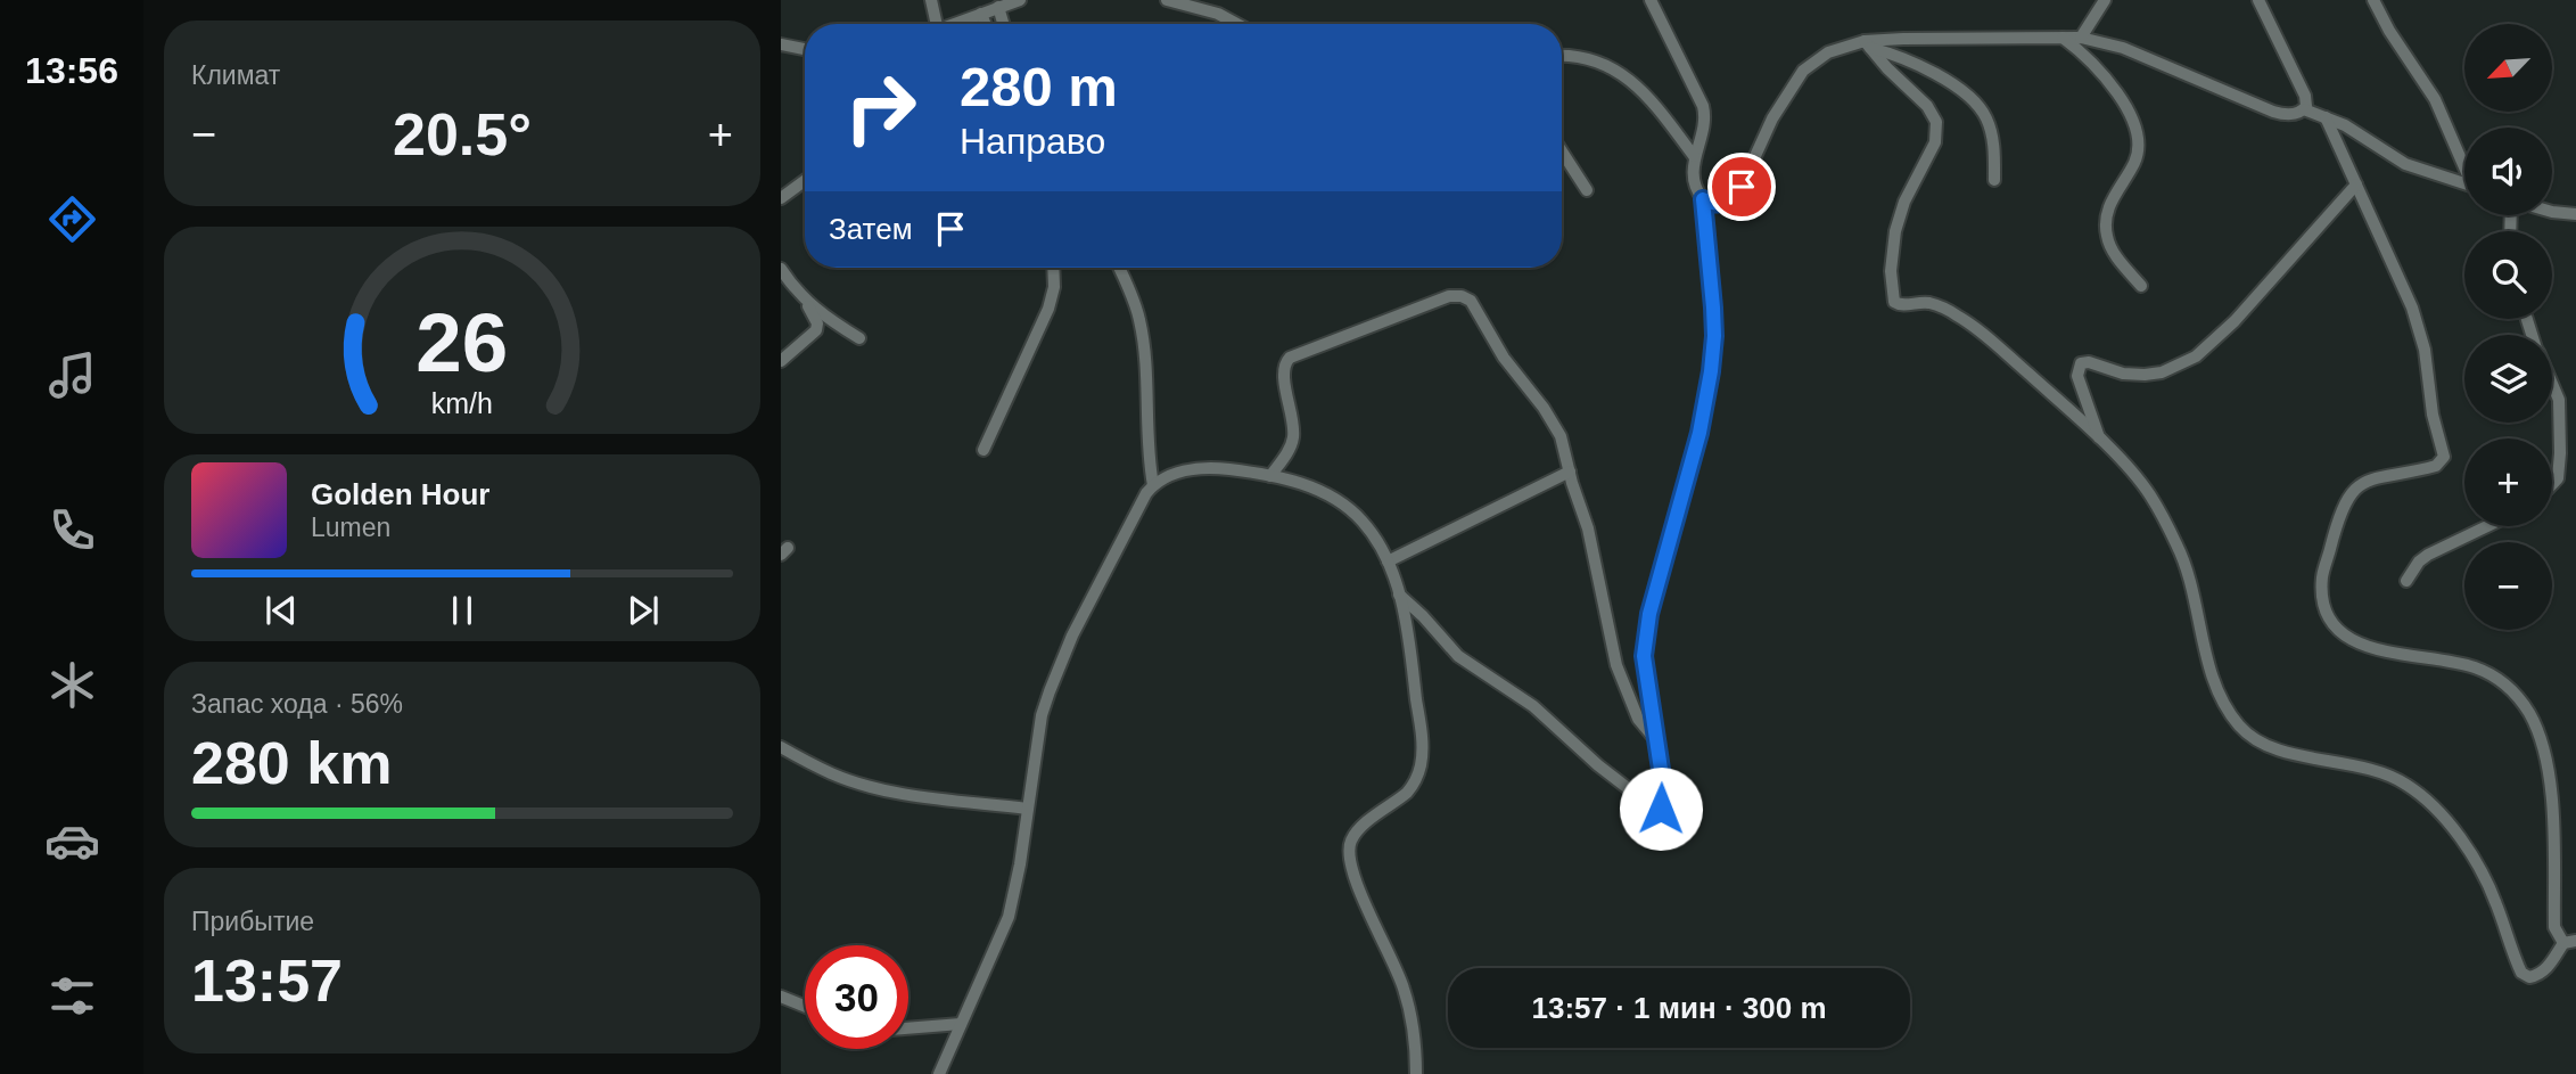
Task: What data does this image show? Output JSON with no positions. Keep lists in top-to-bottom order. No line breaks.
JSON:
{"north":"bottom left","page":{"tabs":"13:56","tile":["Климат",["Запас хода · 56%","280 km"],["Прибытие","13:57"]],"map_buttons":["+","−"],"turn":["280 m","Направо"],"heat":["−","20.5°","+"],"then":"Затем","song":["Golden Hour","Lumen"],"limit":"30","trip":"13:57 · 1 мин · 300 m","gauge":["26","km/h"]}}
